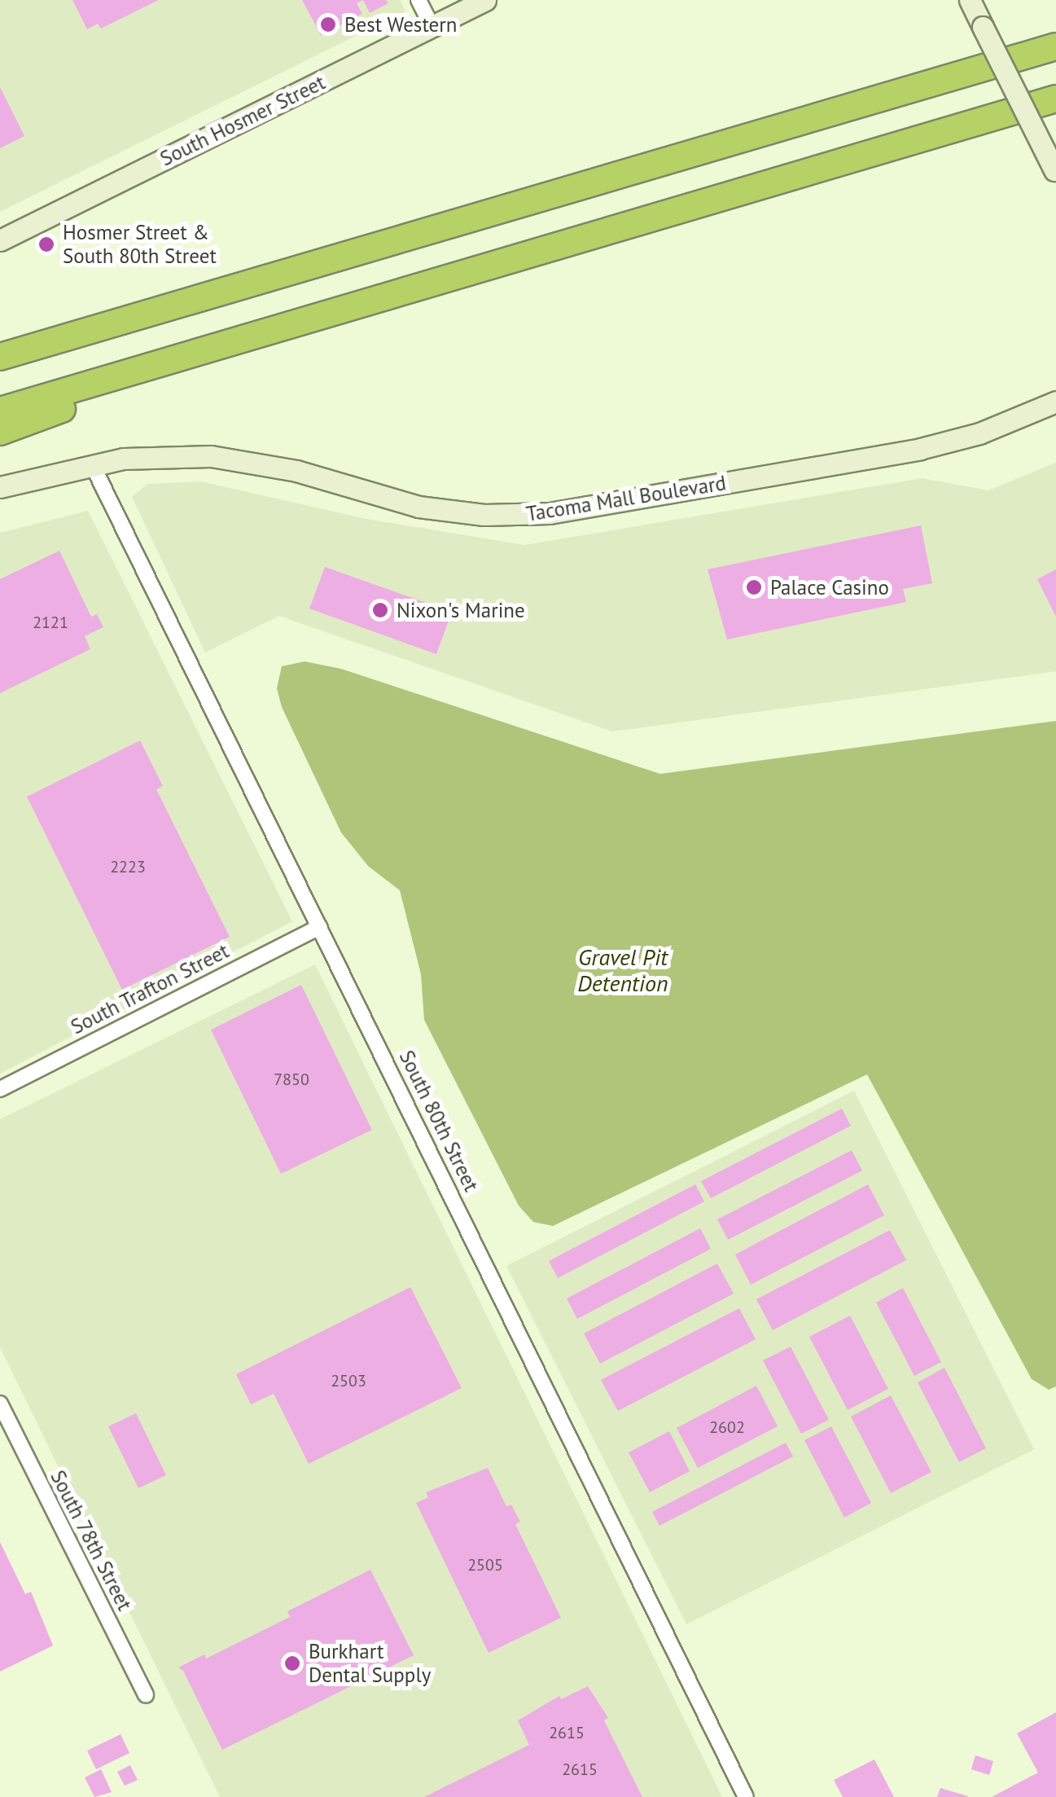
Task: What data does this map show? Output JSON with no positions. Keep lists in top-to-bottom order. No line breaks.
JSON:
{"streets":{"main road":["South Hosmer Street","Tacoma Mall Boulevard"],"street":["South Trafton Street","South 80th Street","South 78th Street"]},"crossings":[["Tacoma Mall Boulevard","South 80th Street"],["South Trafton Street","South 80th Street"]],"water":["Gravel Pit Detention"],"places":["Best Western","Hosmer Street & South 80th Street","Palace Casino","Nixon's Marine","Burkhart Dental Supply"],"house_numbers":["2121","2223","7850","2503","2602","2505","2615","2615"]}
